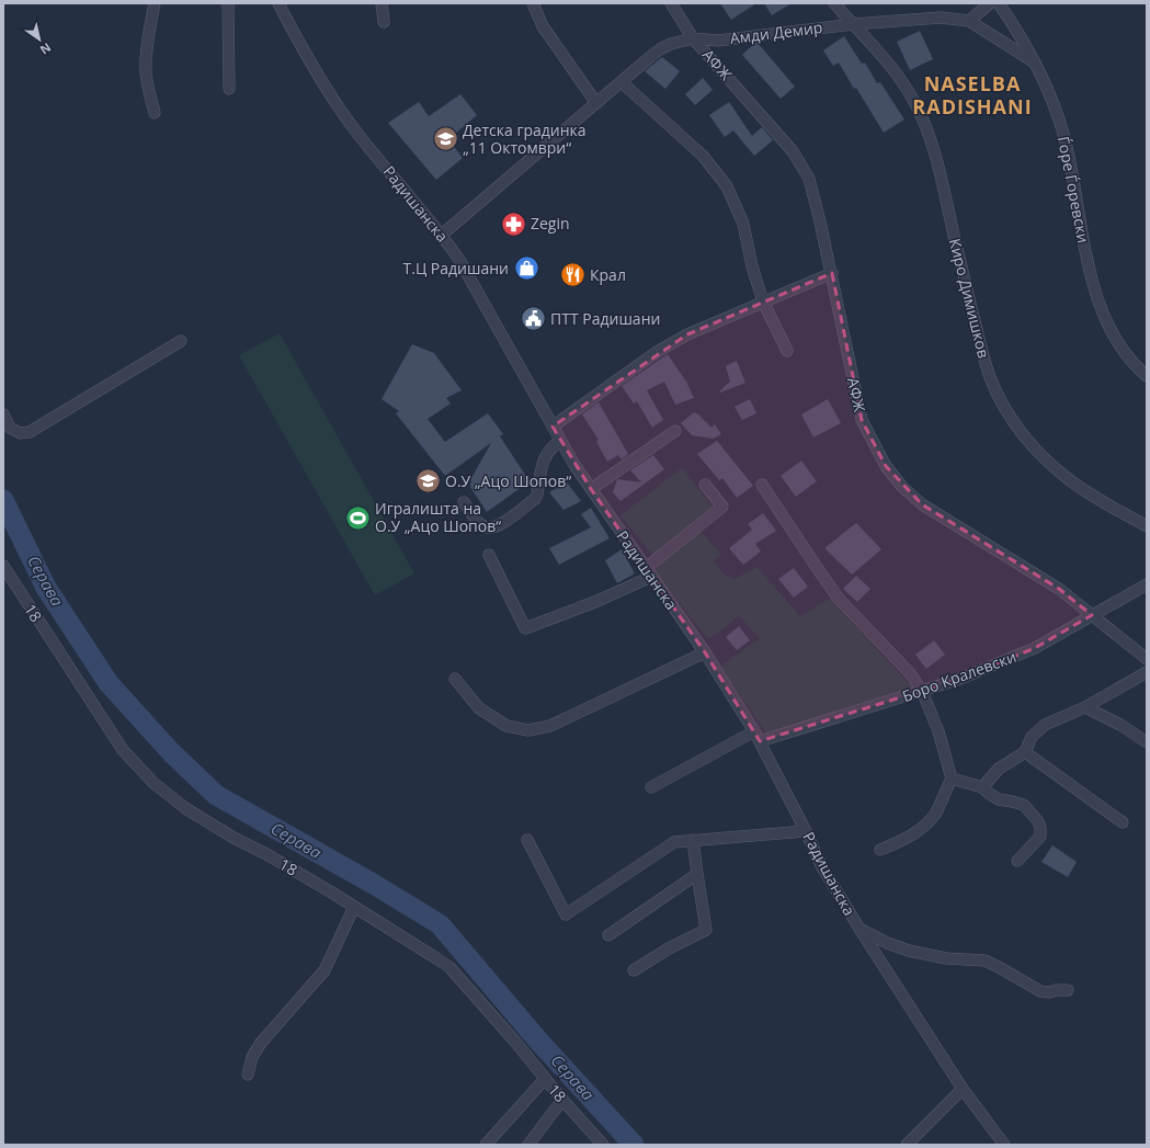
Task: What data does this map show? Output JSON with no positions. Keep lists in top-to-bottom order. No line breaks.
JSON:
{"streets":{"street":["Амди Демир","АФЖ","Ѓоре Ѓоревски","Радишанска","Киро Димишков","18","Боро Кралевски"]},"crossings":[["Амди Демир","АФЖ"],["Амди Демир","Ѓоре Ѓоревски"],["Амди Демир","Радишанска"],["Амди Демир","Киро Димишков"],["АФЖ","Боро Кралевски"],["Радишанска","Боро Кралевски"]],"districts":["NASELBA RADISHANI"],"water":["Серава"],"places":{"school or university":["Детска градинка „11 Октомври“","О.У „Ацо Шопов“"],"pharmacy":["Zegin"],"shop":["Т.Ц Радишани"],"restaurant":["Крал"],"public building":["ПТТ Радишани"],"sports":["Игралишта на О.У „Ацо Шопов“"]},"north":"bottom right"}
